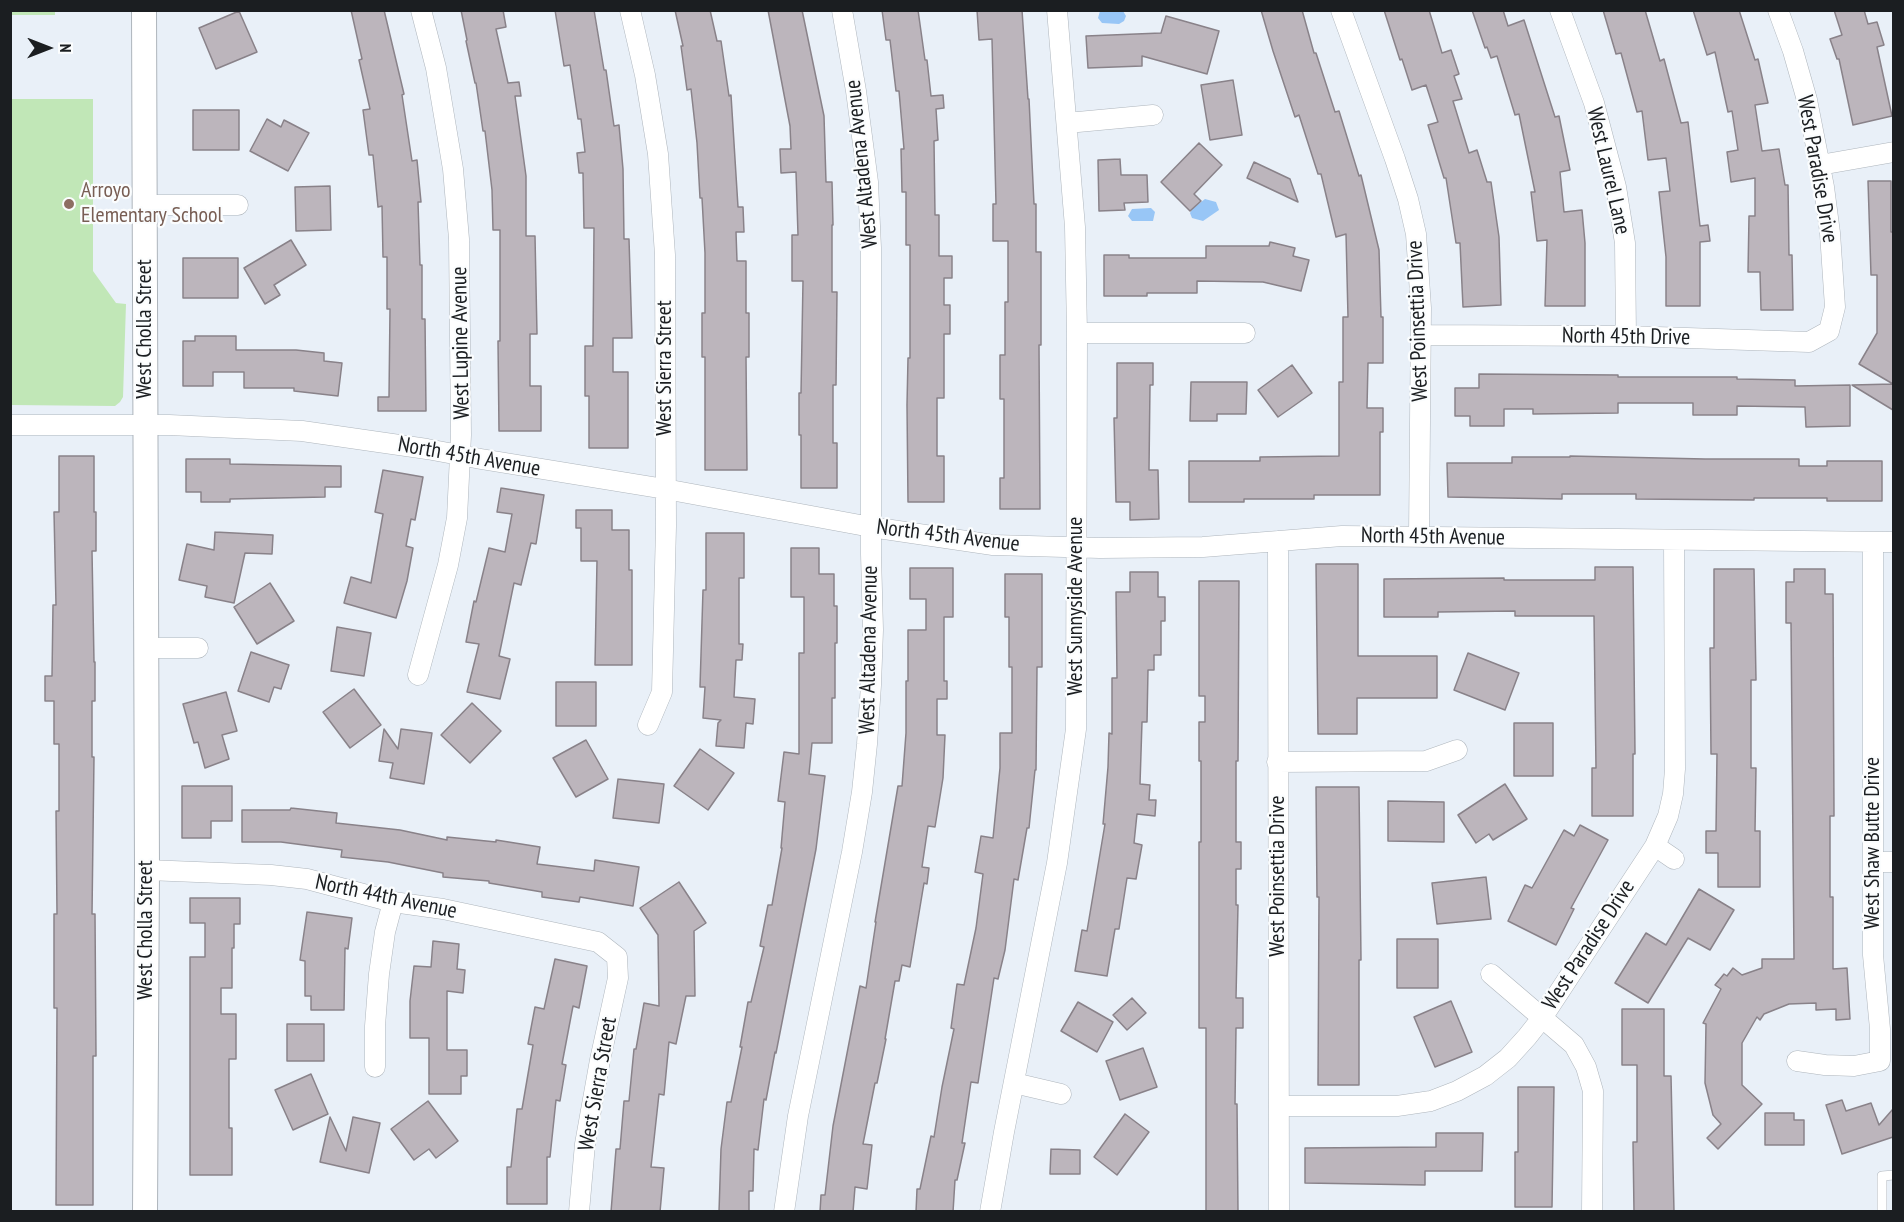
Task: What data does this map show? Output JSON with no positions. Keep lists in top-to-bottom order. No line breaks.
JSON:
{"streets":{"street":["West Altadena Avenue","West Paradise Drive","West Laurel Lane","West Poinsettia Drive","West Cholla Street","North 45th Drive","West Lupine Avenue","West Sierra Street","North 45th Avenue","West Sunnyside Avenue","West Shaw Butte Drive","North 44th Avenue"]},"crossings":[["West Altadena Avenue","North 45th Avenue"],["West Paradise Drive","North 45th Drive"],["West Paradise Drive","North 45th Avenue"],["West Laurel Lane","North 45th Drive"],["West Poinsettia Drive","North 45th Drive"],["West Poinsettia Drive","North 45th Avenue"],["West Cholla Street","North 45th Avenue"],["West Cholla Street","North 44th Avenue"],["West Lupine Avenue","North 45th Avenue"],["West Sierra Street","North 45th Avenue"],["West Sierra Street","North 44th Avenue"],["North 45th Avenue","West Sunnyside Avenue"],["North 45th Avenue","West Shaw Butte Drive"]],"places":["Arroyo Elementary School"],"north":"right"}
